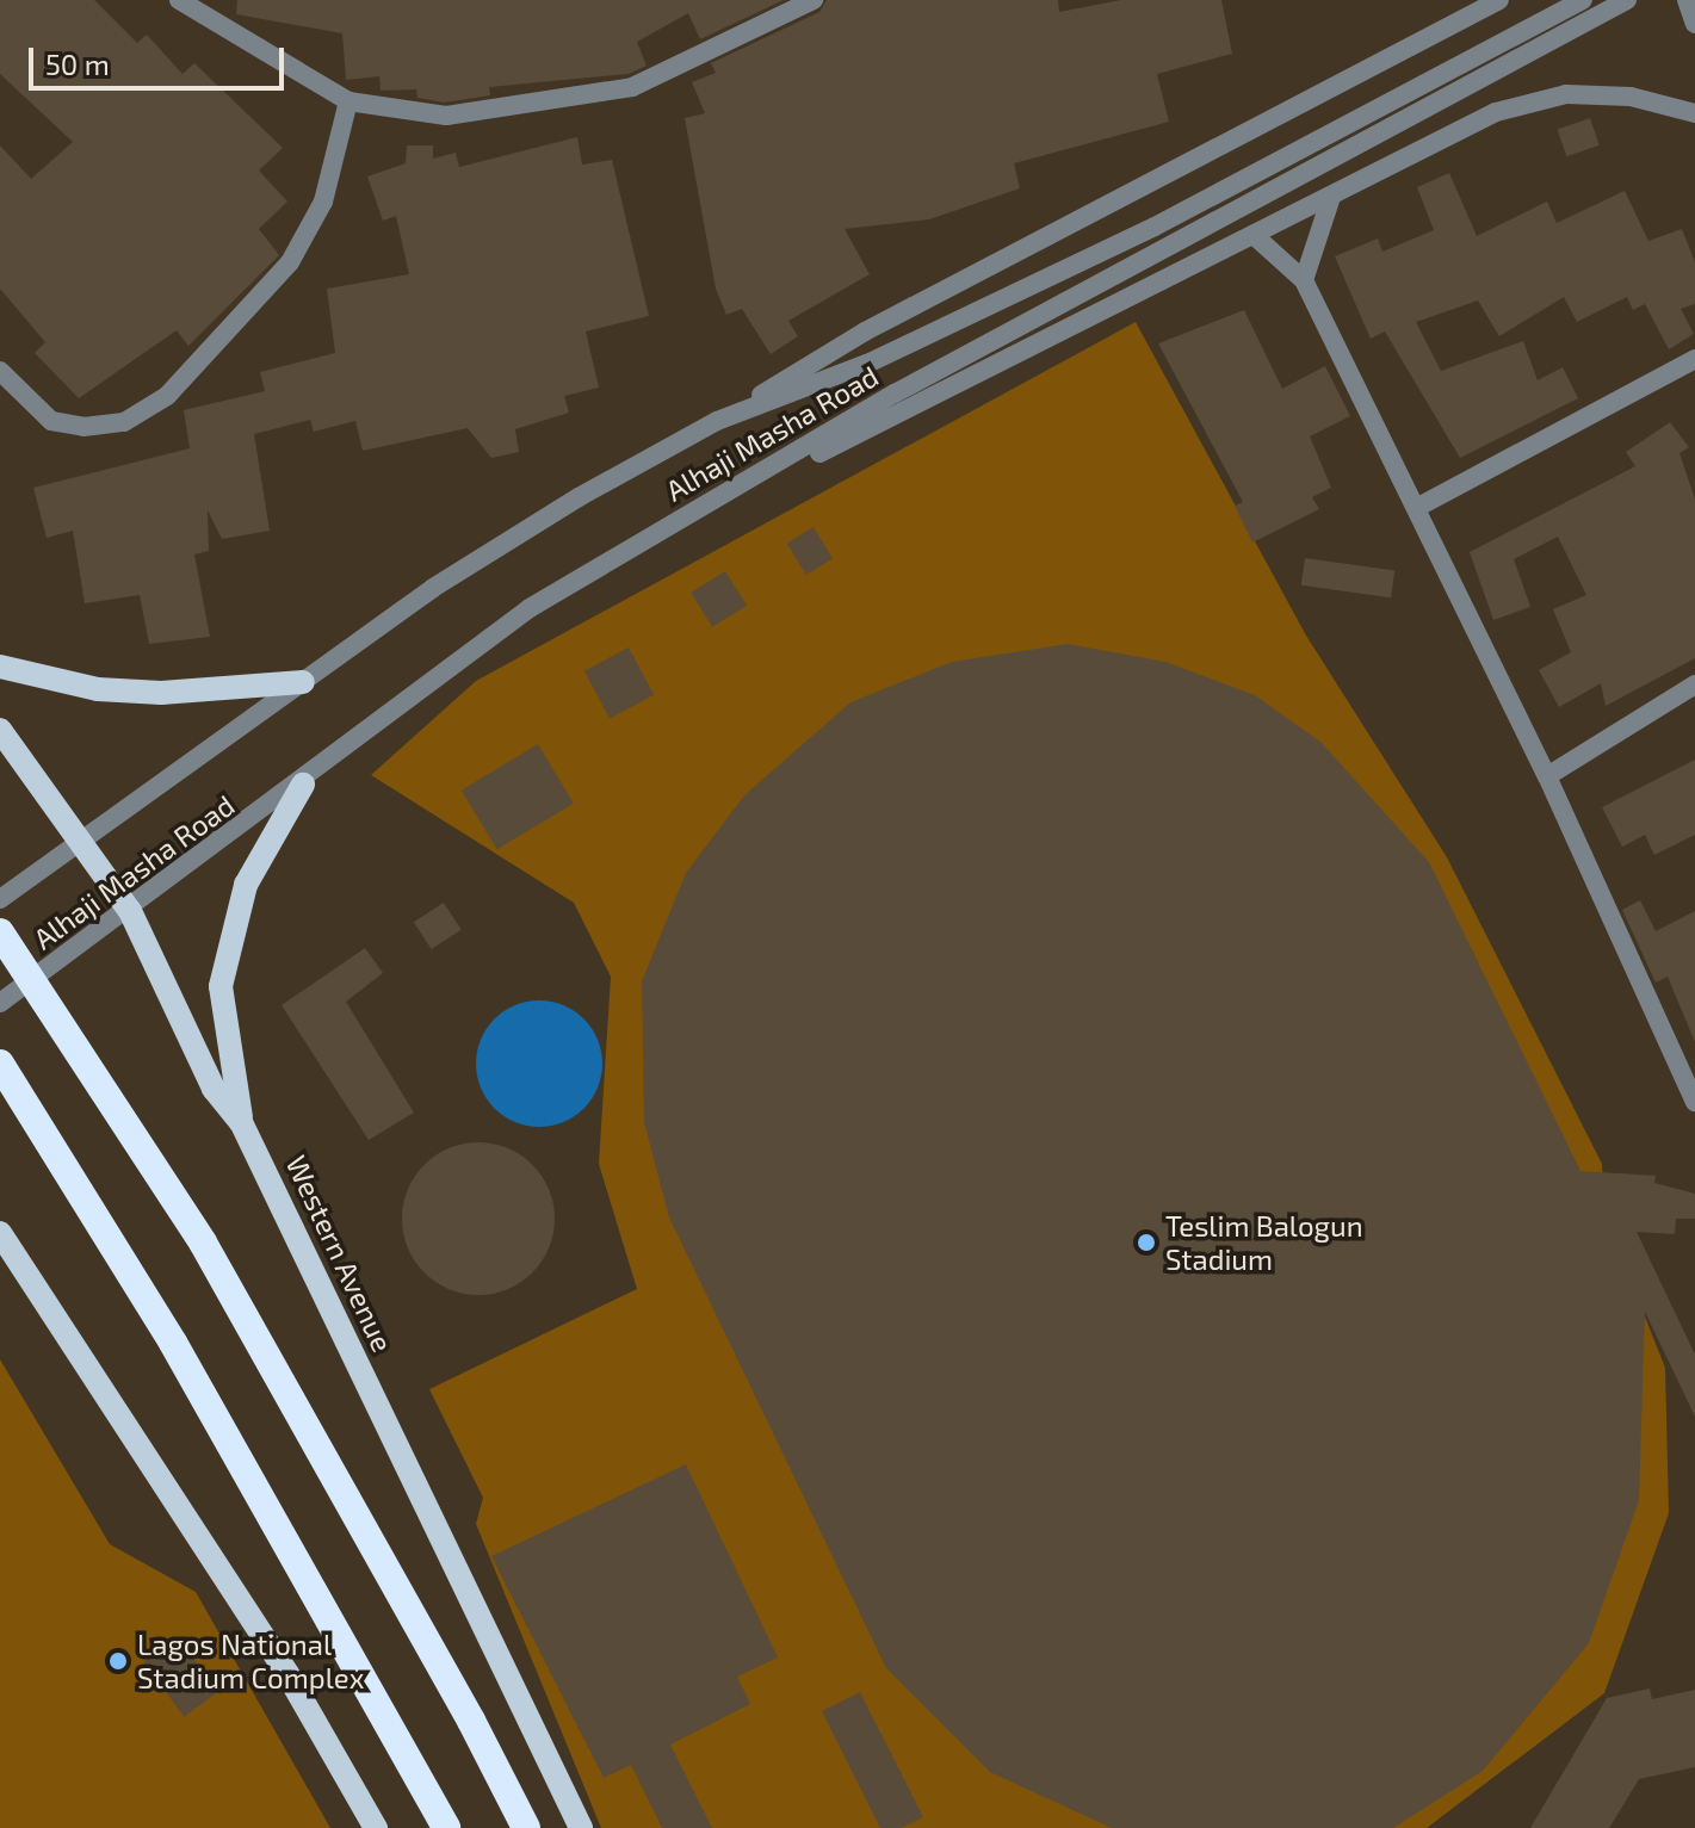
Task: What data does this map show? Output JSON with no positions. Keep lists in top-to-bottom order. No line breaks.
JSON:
{"streets":{"main road":["Western Avenue"],"street":["Alhaji Masha Road"]},"crossings":[["Alhaji Masha Road","Western Avenue"]],"places":["Teslim Balogun Stadium","Lagos National Stadium Complex"],"scale_bar":"50 m"}
